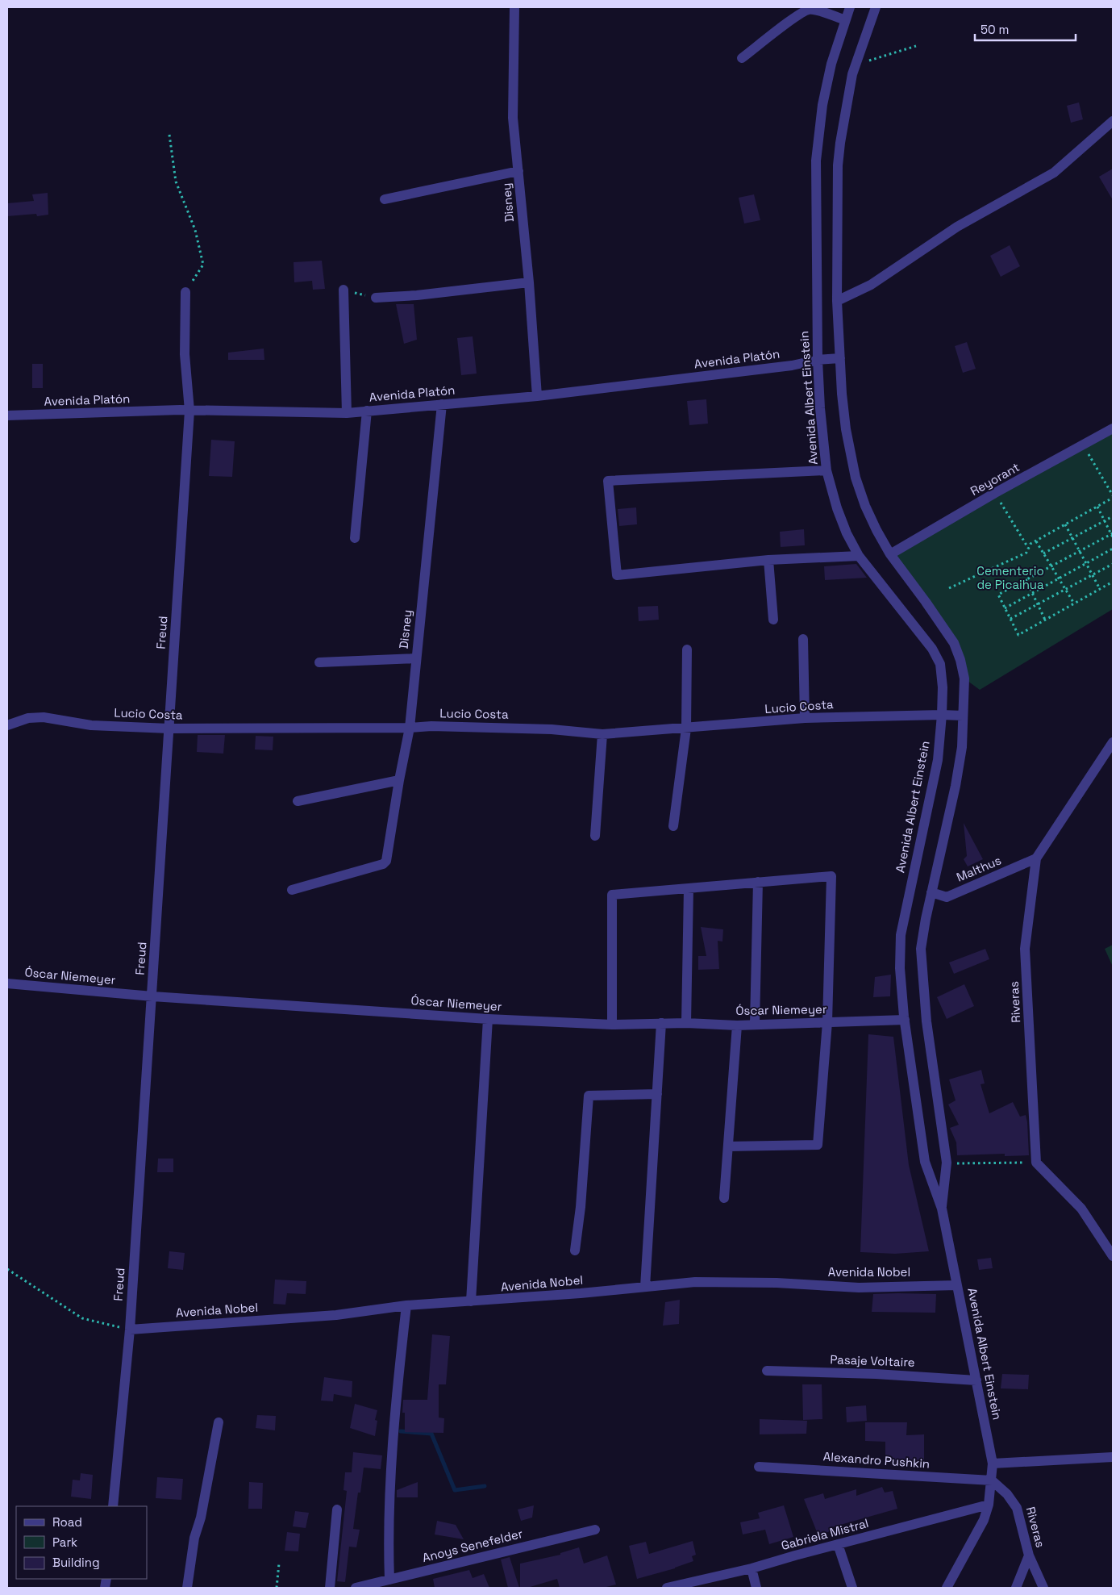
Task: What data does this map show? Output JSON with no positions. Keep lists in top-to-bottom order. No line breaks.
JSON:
{"streets":{"street":["Disney","Avenida Platón","Avenida Albert Einstein","Reyorant","Freud","Lucio Costa","Malthus","Óscar Niemeyer","Riveras","Avenida Nobel","Pasaje Voltaire","Alexandro Pushkin","Gabriela Mistral","Anoys Senefelder"]},"crossings":[["Disney","Avenida Platón"],["Disney","Lucio Costa"],["Avenida Platón","Avenida Albert Einstein"],["Avenida Platón","Freud"],["Avenida Albert Einstein","Reyorant"],["Avenida Albert Einstein","Lucio Costa"],["Avenida Albert Einstein","Malthus"],["Avenida Albert Einstein","Óscar Niemeyer"],["Avenida Albert Einstein","Riveras"],["Avenida Albert Einstein","Avenida Nobel"],["Avenida Albert Einstein","Pasaje Voltaire"],["Avenida Albert Einstein","Alexandro Pushkin"],["Avenida Albert Einstein","Gabriela Mistral"],["Freud","Lucio Costa"],["Freud","Óscar Niemeyer"],["Freud","Avenida Nobel"],["Malthus","Riveras"],["Riveras","Alexandro Pushkin"]],"parks":["Cementerio de Picaihua"],"legend":["Road","Park","Building"],"scale_bar":"50 m"}
